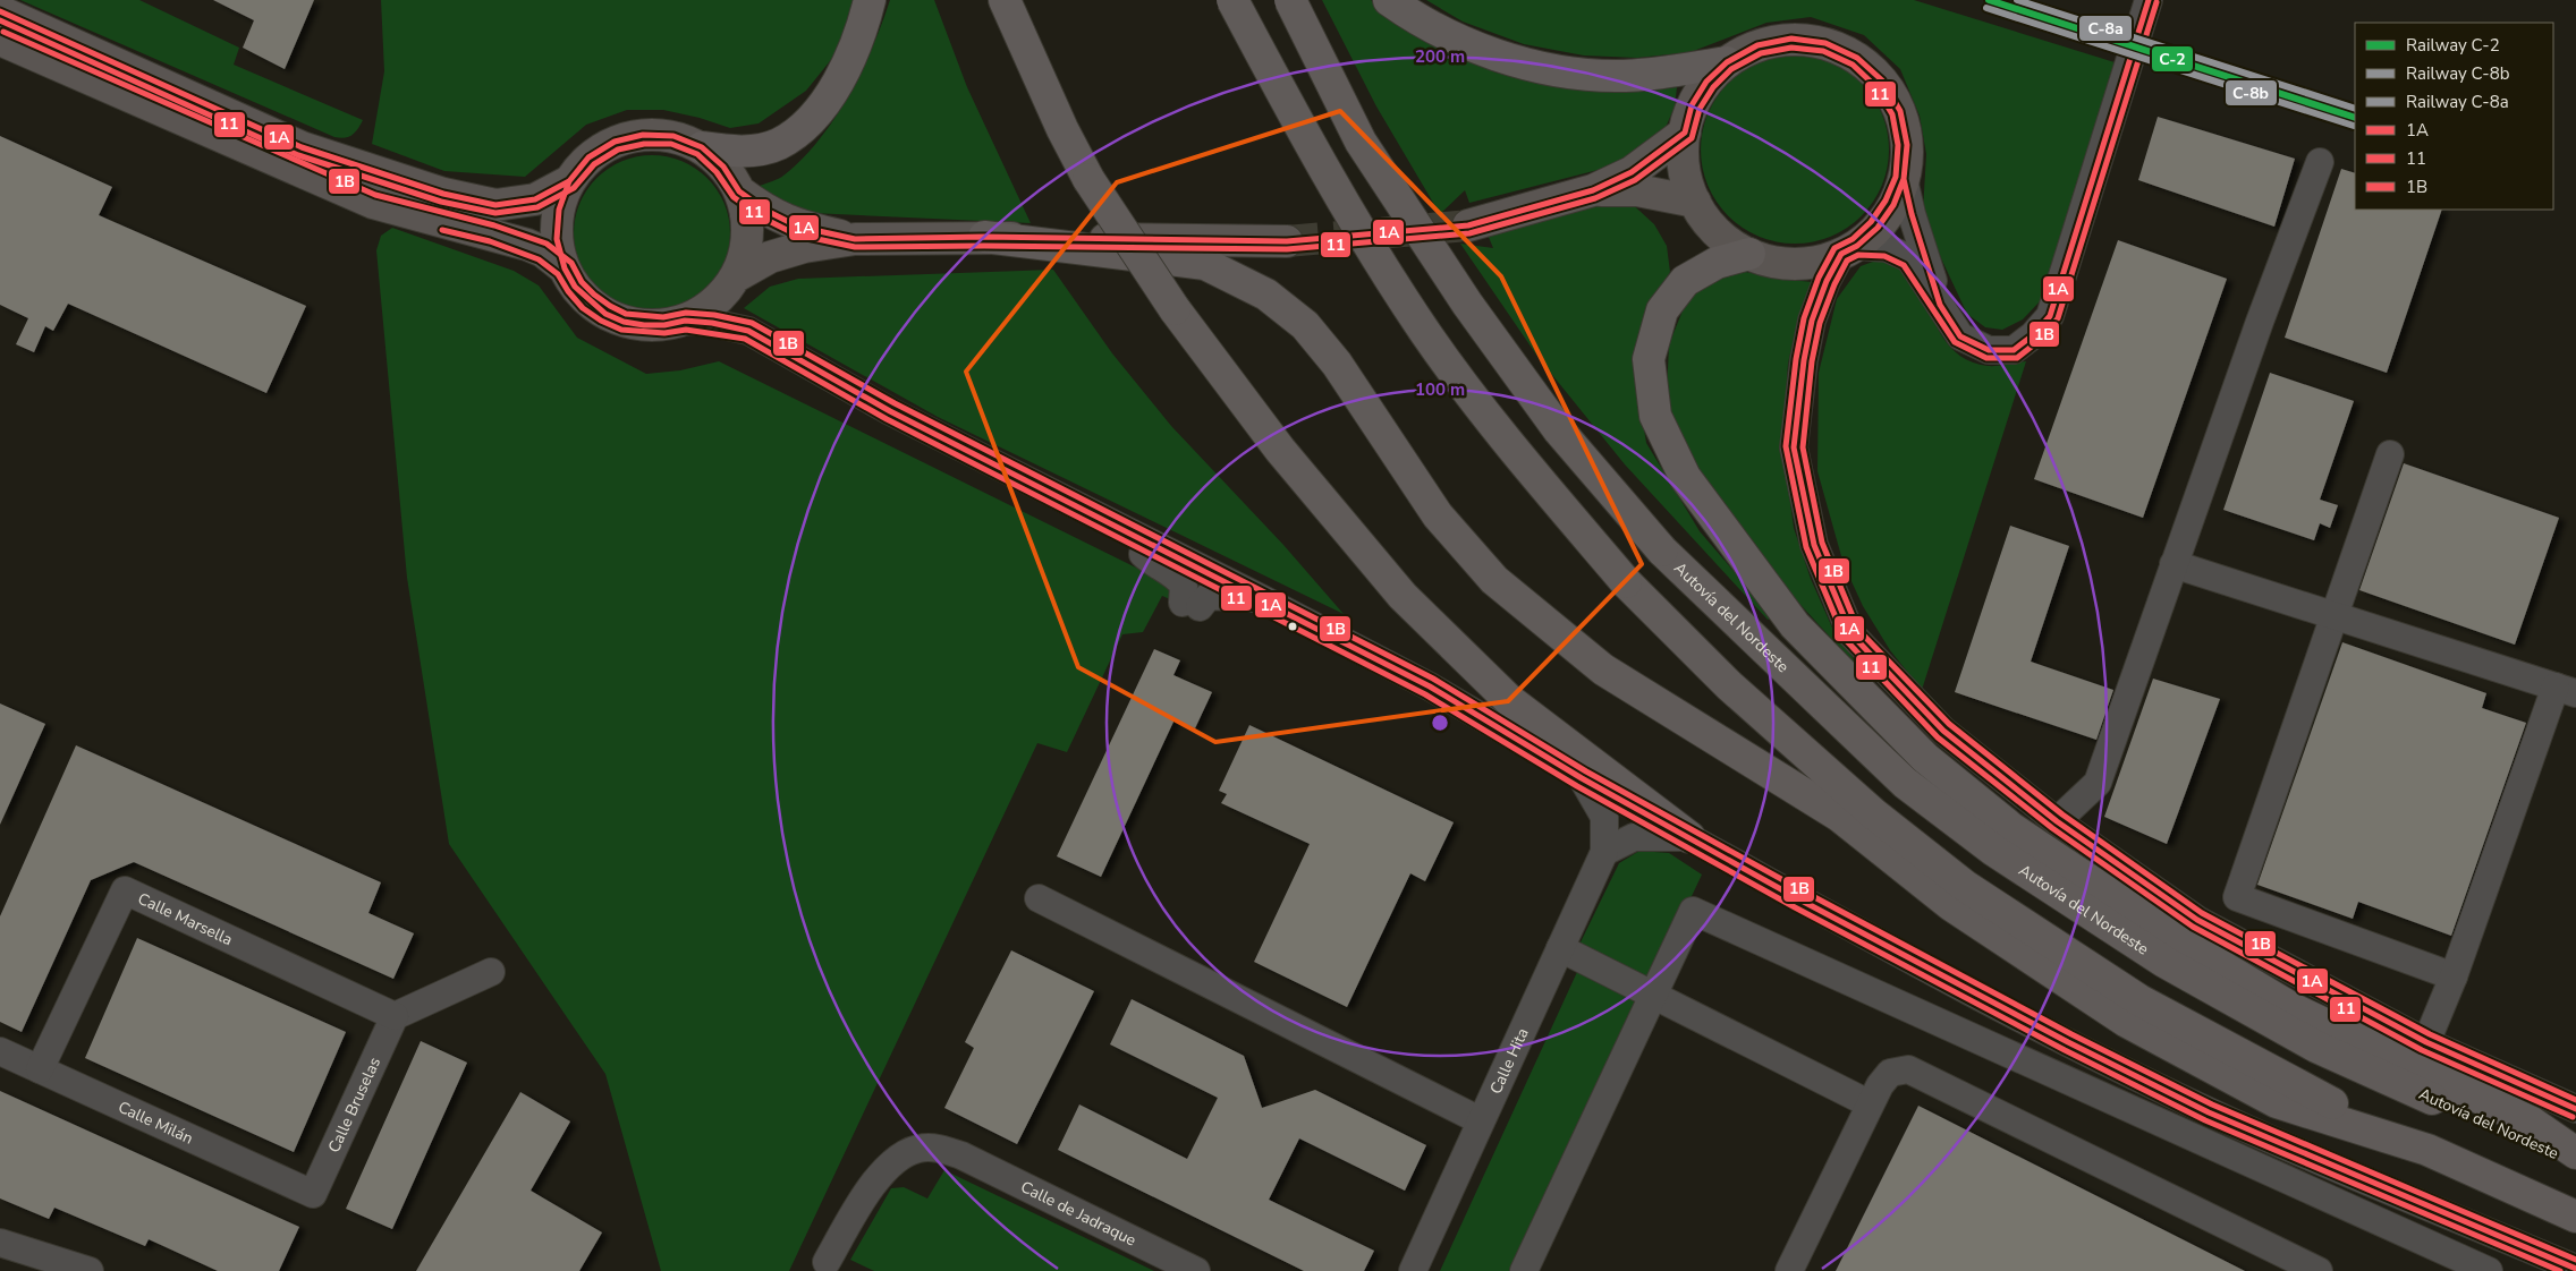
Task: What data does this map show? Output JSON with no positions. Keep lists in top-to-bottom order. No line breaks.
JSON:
{"streets":{"highway":["Autovía del Nordeste"],"street":["Calle Marsella","Calle Hita","Calle Bruselas","Calle Milán","Calle de Jadraque"]},"crossings":[["Calle Marsella","Calle Bruselas"],["Calle Marsella","Calle Milán"],["Calle Bruselas","Calle Milán"]],"lines":["rail line C-2","rail line C-8a","transit line 1A","transit line 1B","rail line C-8b","transit line 11"],"legend":["Railway C-2","Railway C-8b","Railway C-8a","1A","11","1B"],"rings":["200 m","100 m"]}
